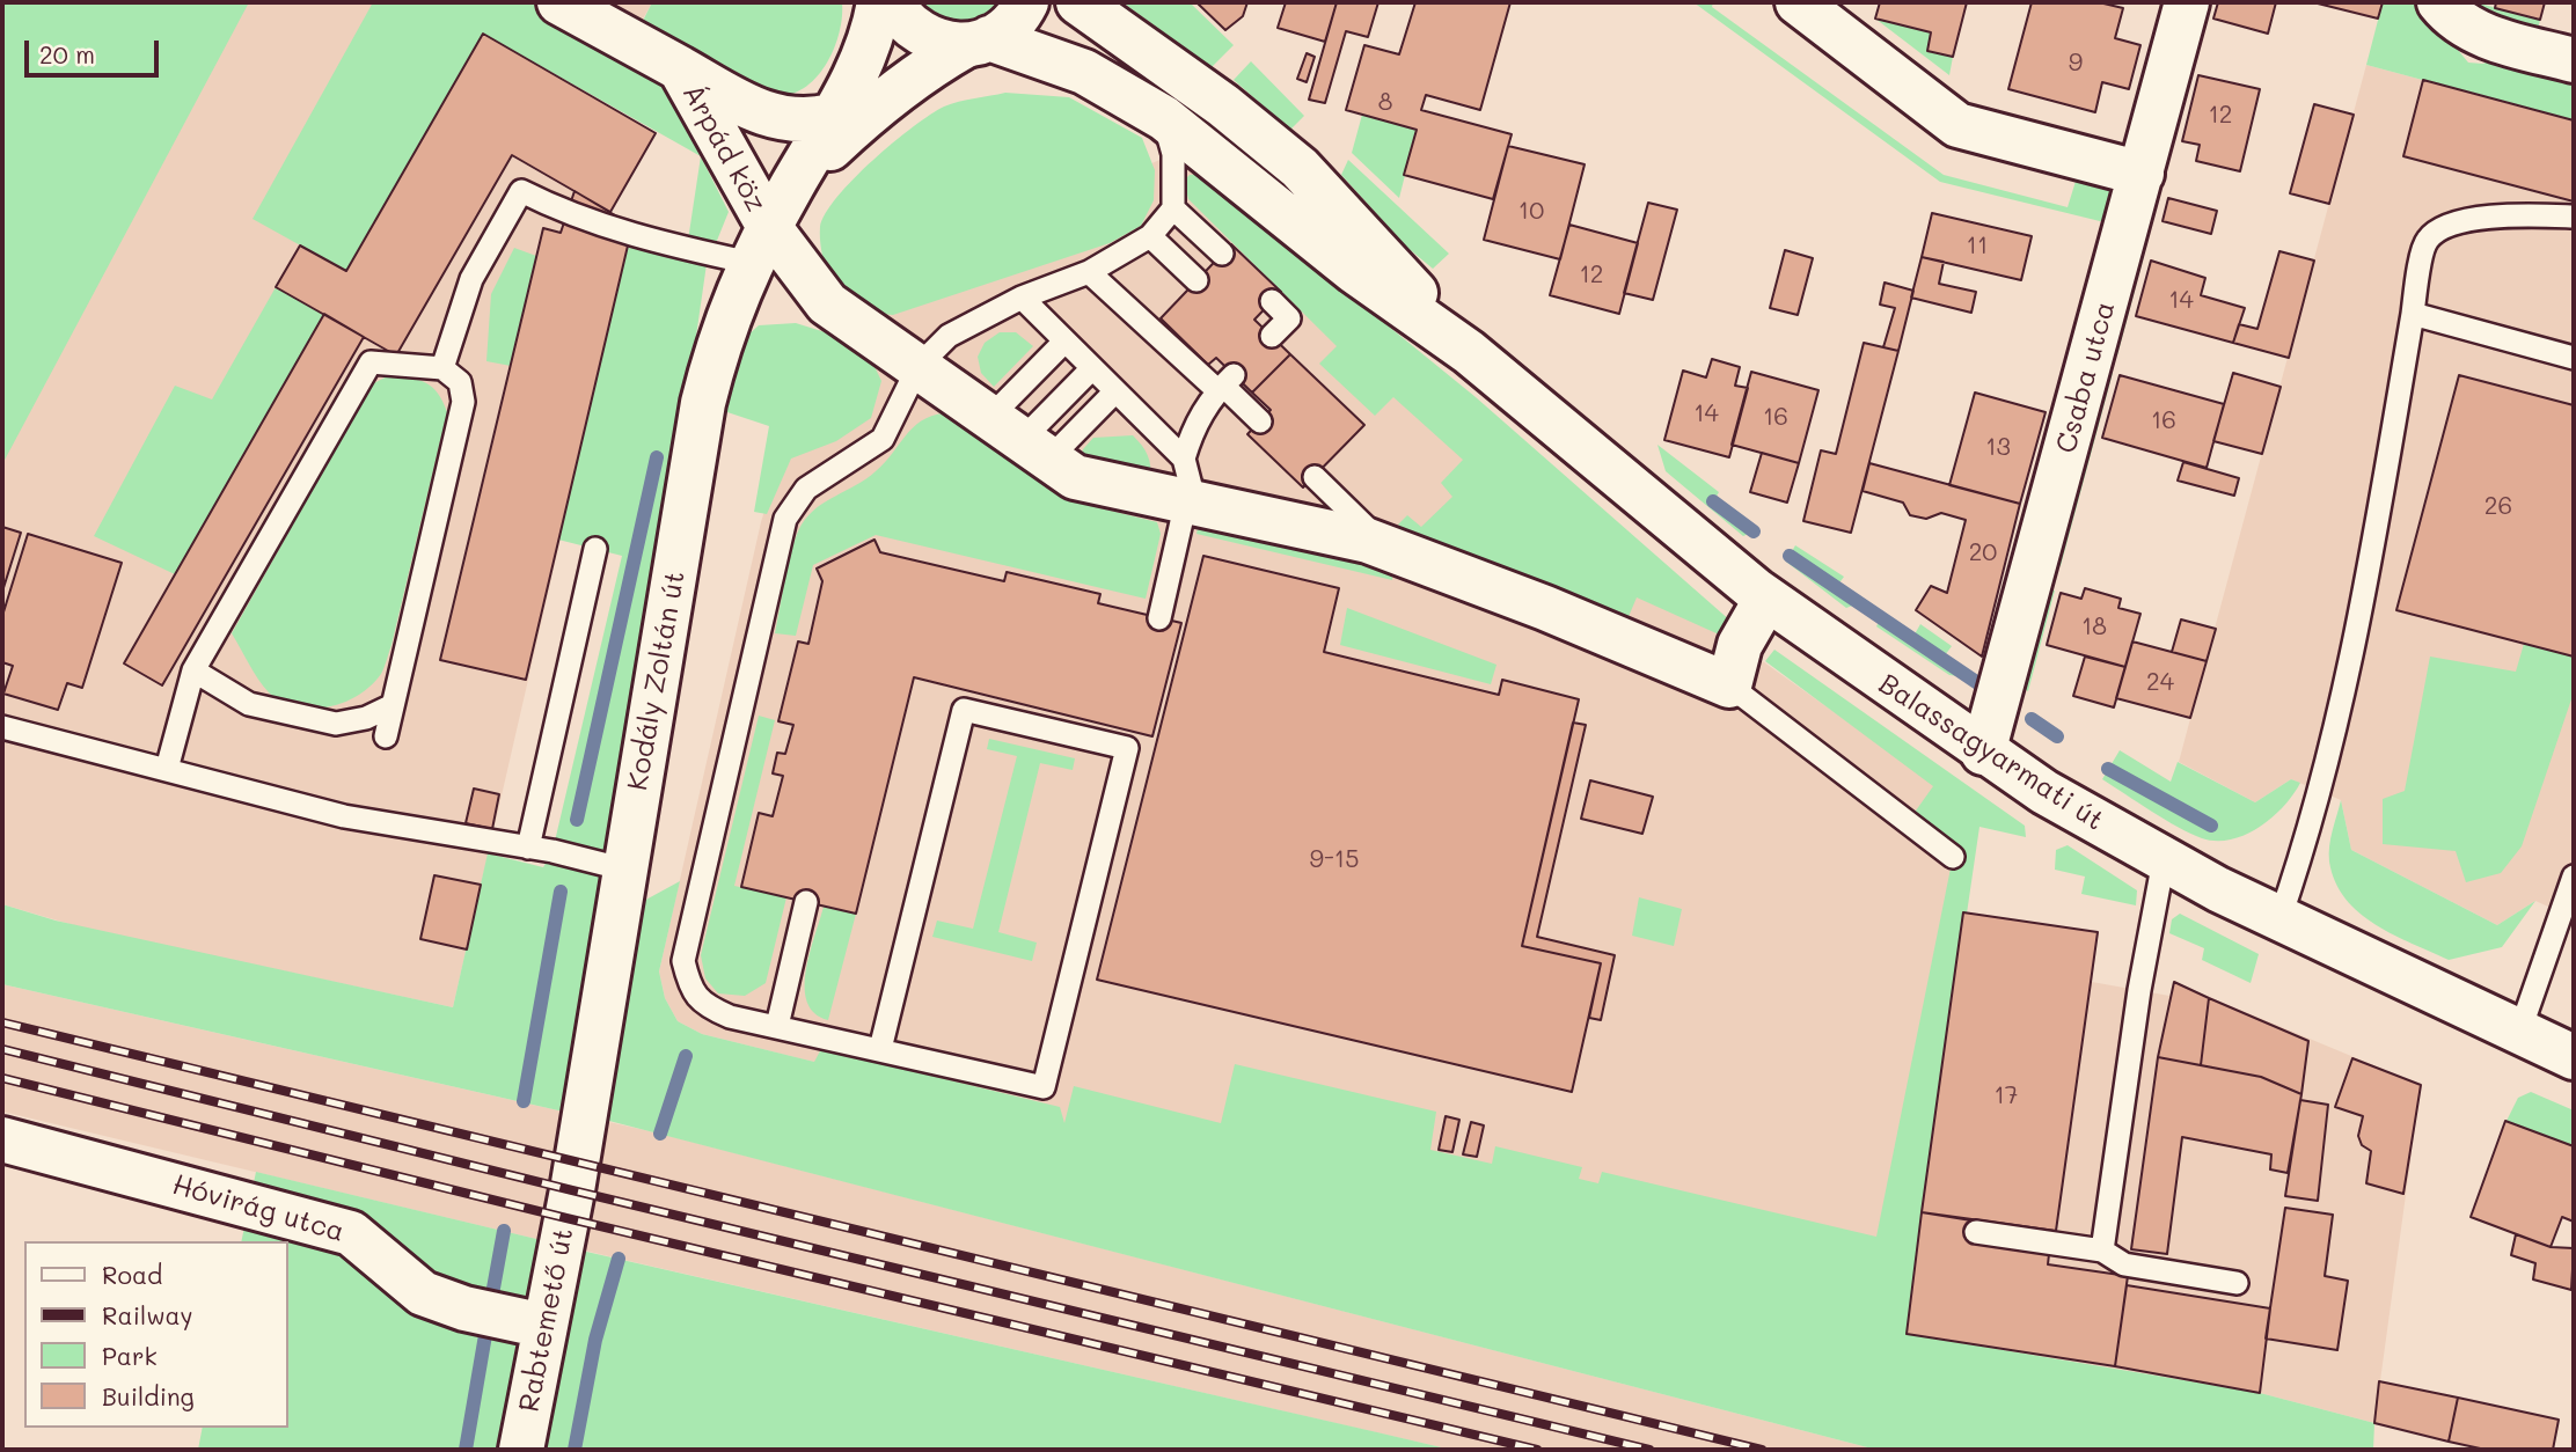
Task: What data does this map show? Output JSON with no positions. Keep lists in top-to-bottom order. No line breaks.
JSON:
{"streets":{"street":["Árpád köz","Csaba utca","Kodály Zoltán út","Balassagyarmati út","Hóvirág utca","Rabtemető út"]},"crossings":[["Árpád köz","Kodály Zoltán út"],["Csaba utca","Balassagyarmati út"],["Kodály Zoltán út","Rabtemető út"],["Hóvirág utca","Rabtemető út"]],"house_numbers":["9","8","12","10","11","12","14","14","16","16","13","26","20","18","24","9-15","17"],"legend":["Road","Railway","Park","Building"],"scale_bar":"20 m"}
